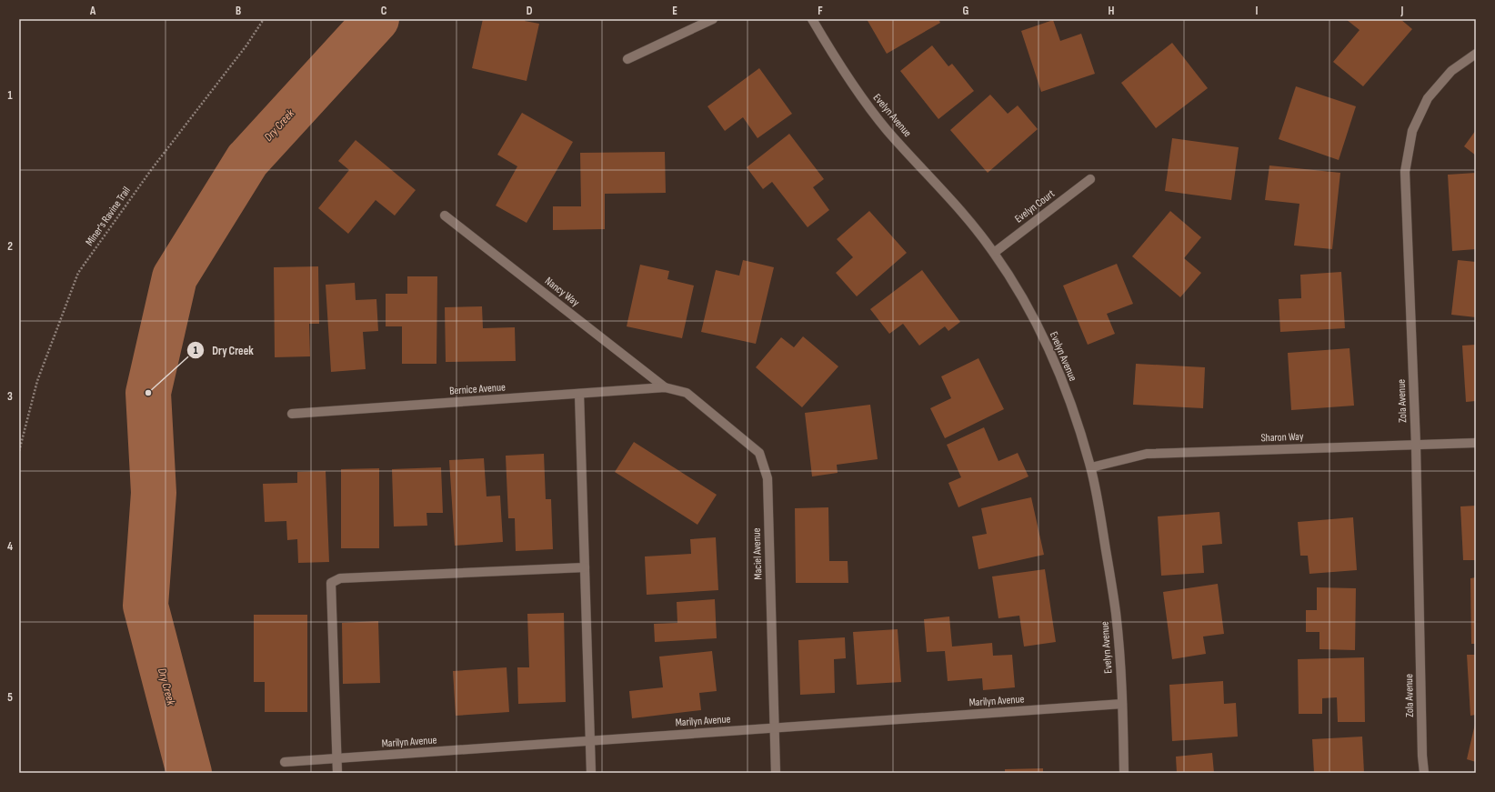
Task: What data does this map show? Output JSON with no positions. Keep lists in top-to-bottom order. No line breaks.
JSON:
{"streets":{"street":["Evelyn Avenue","Evelyn Court","Nancy Way","Bernice Avenue","Zola Avenue","Sharon Way","Maciel Avenue","Marilyn Avenue"],"path":["Miner's Ravine Trail"]},"crossings":[["Evelyn Avenue","Evelyn Court"],["Evelyn Avenue","Sharon Way"],["Evelyn Avenue","Marilyn Avenue"],["Nancy Way","Bernice Avenue"],["Nancy Way","Maciel Avenue"],["Bernice Avenue","Maciel Avenue"],["Zola Avenue","Sharon Way"],["Maciel Avenue","Marilyn Avenue"]],"water":["Dry Creek"],"places":["Dry Creek"],"grid":{"columns":["A","B","C","D","E","F","G","H","I","J"],"rows":["1","2","3","4","5"]}}
